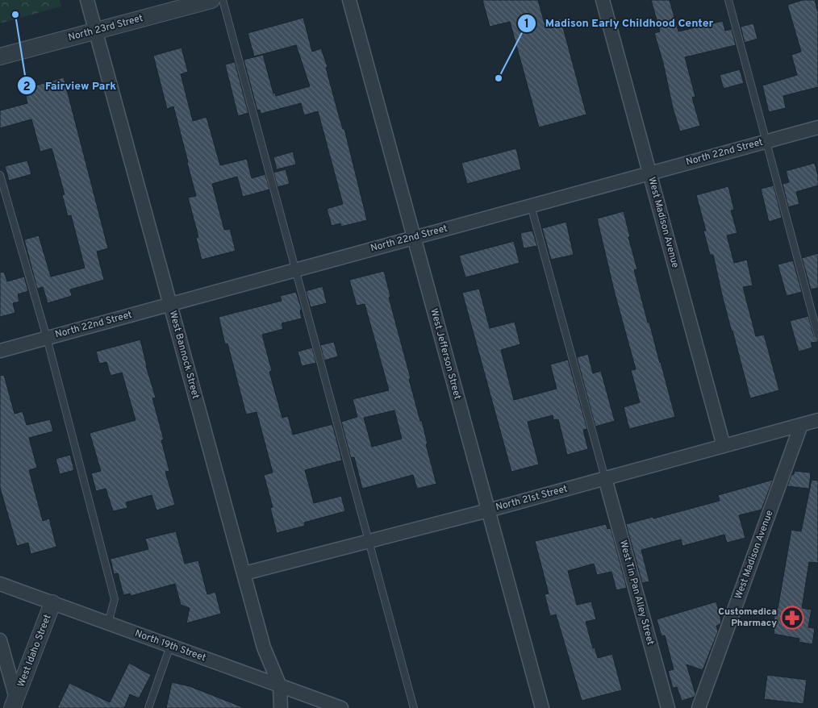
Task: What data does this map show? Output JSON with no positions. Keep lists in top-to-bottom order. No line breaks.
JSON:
{"streets":{"street":["North 23rd Street","North 22nd Street","West Madison Avenue","West Jefferson Street","West Bannock Street","North 21st Street","West Tin Pan Alley Street","North 19th Street","West Idaho Street"]},"crossings":[["North 23rd Street","West Bannock Street"],["North 22nd Street","West Madison Avenue"],["North 22nd Street","West Jefferson Street"],["North 22nd Street","West Bannock Street"],["West Madison Avenue","North 21st Street"],["West Jefferson Street","North 21st Street"],["West Bannock Street","North 21st Street"],["West Bannock Street","North 19th Street"],["North 21st Street","West Tin Pan Alley Street"],["North 19th Street","West Idaho Street"]],"places":{"other":["Fairview Park","Madison Early Childhood Center"],"pharmacy":["Customedica Pharmacy"]}}
